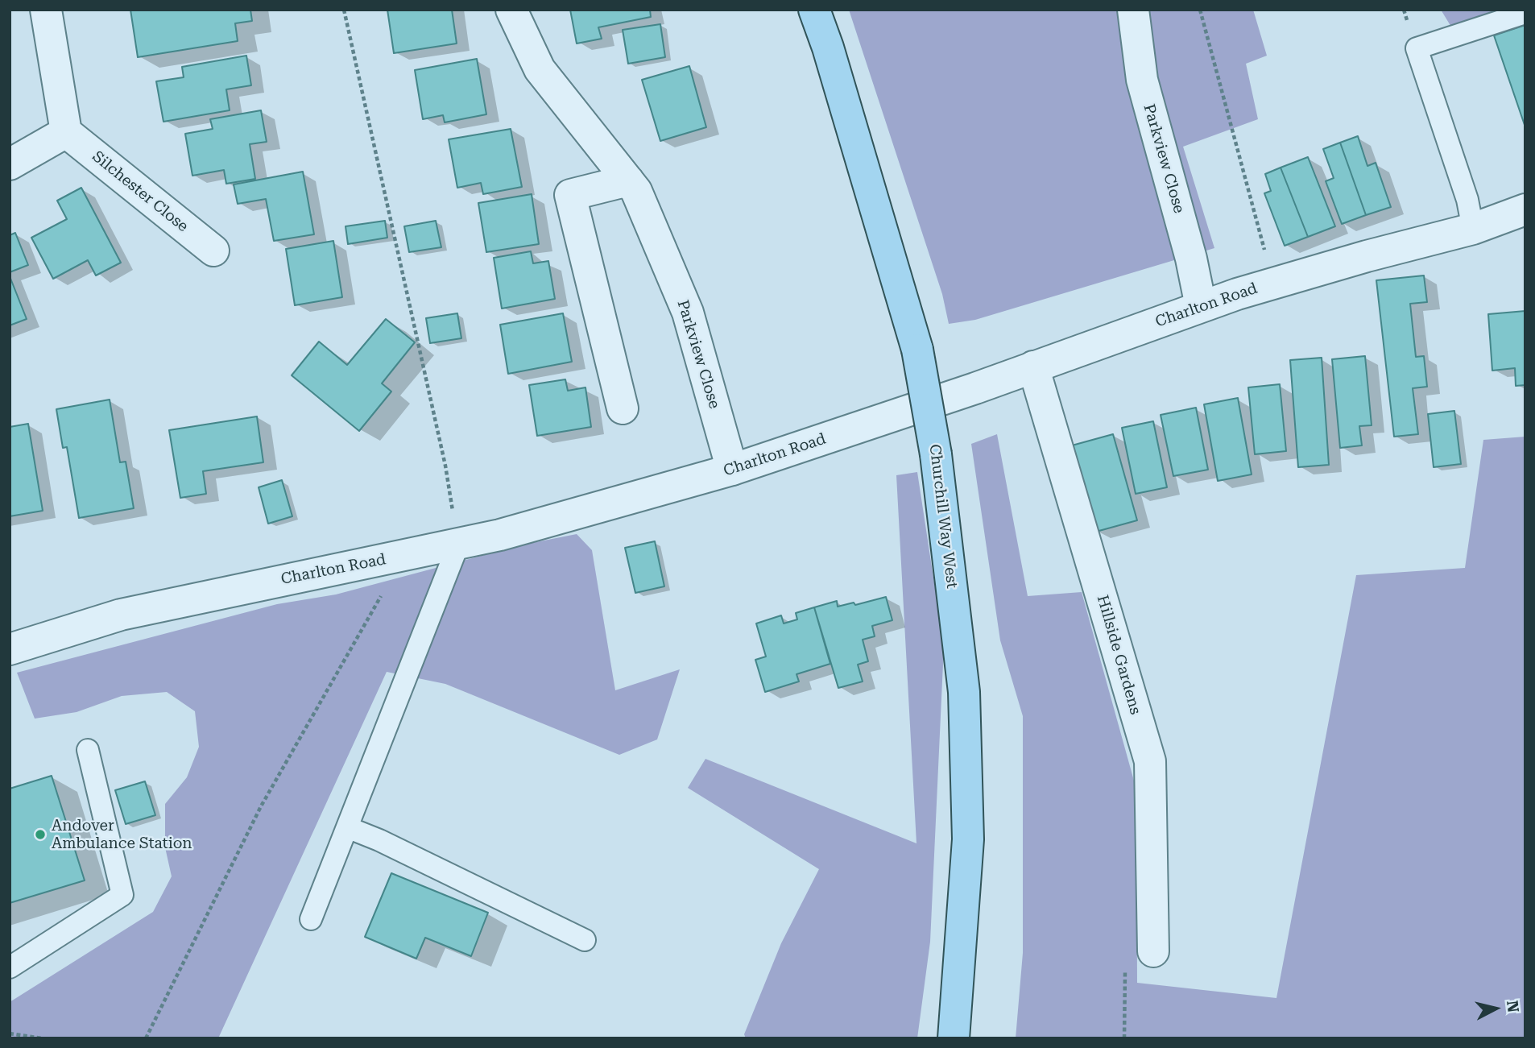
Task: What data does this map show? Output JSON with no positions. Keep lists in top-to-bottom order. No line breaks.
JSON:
{"streets":{"main road":["Churchill Way West"],"street":["Parkview Close","Silchester Close","Charlton Road","Hillside Gardens"]},"crossings":[["Parkview Close","Charlton Road"],["Charlton Road","Hillside Gardens"]],"places":["Andover Ambulance Station"],"north":"right"}
